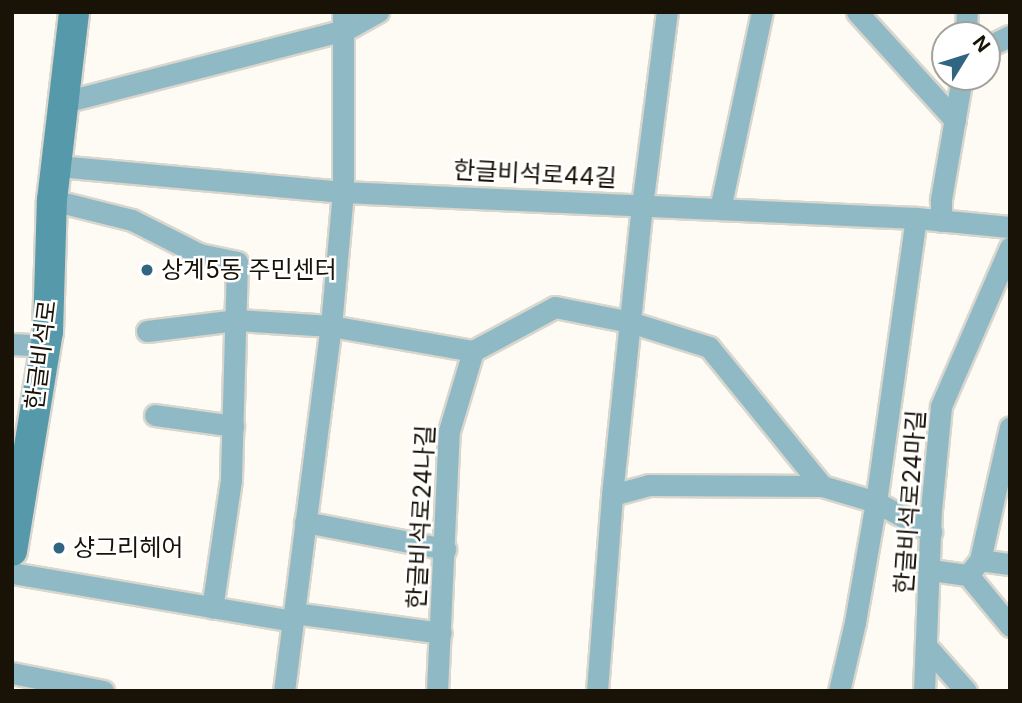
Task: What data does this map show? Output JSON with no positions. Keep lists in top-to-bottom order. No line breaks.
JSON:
{"streets":{"main road":["한글비석로"],"street":["한글비석로44길","한글비석로24마길","한글비석로24나길"]},"crossings":[["한글비석로44길","한글비석로"]],"places":["상계5동 주민센터","샹그리헤어"],"north":"top right"}
